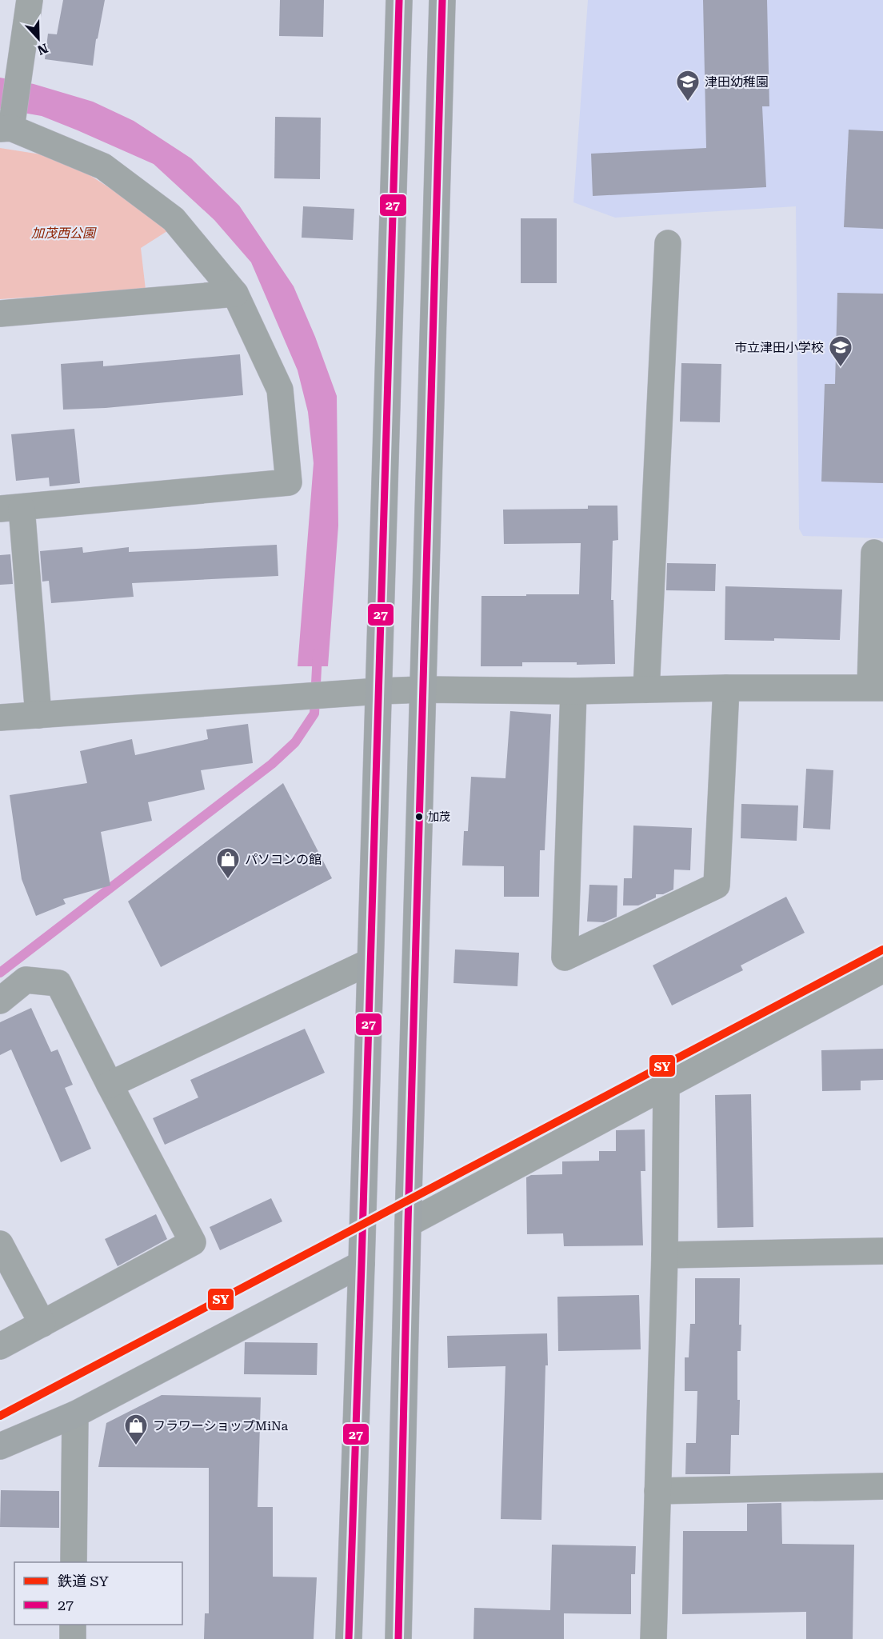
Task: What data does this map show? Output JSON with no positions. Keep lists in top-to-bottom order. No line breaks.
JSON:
{"parks":["加茂西公園"],"places":{"school or university":["津田幼稚園","市立津田小学校"],"other":["加茂"],"shop":["パソコンの館","フラワーショップMiNa"]},"lines":["transit line 27","rail line SY"],"legend":["鉄道 SY","27"],"north":"bottom"}
